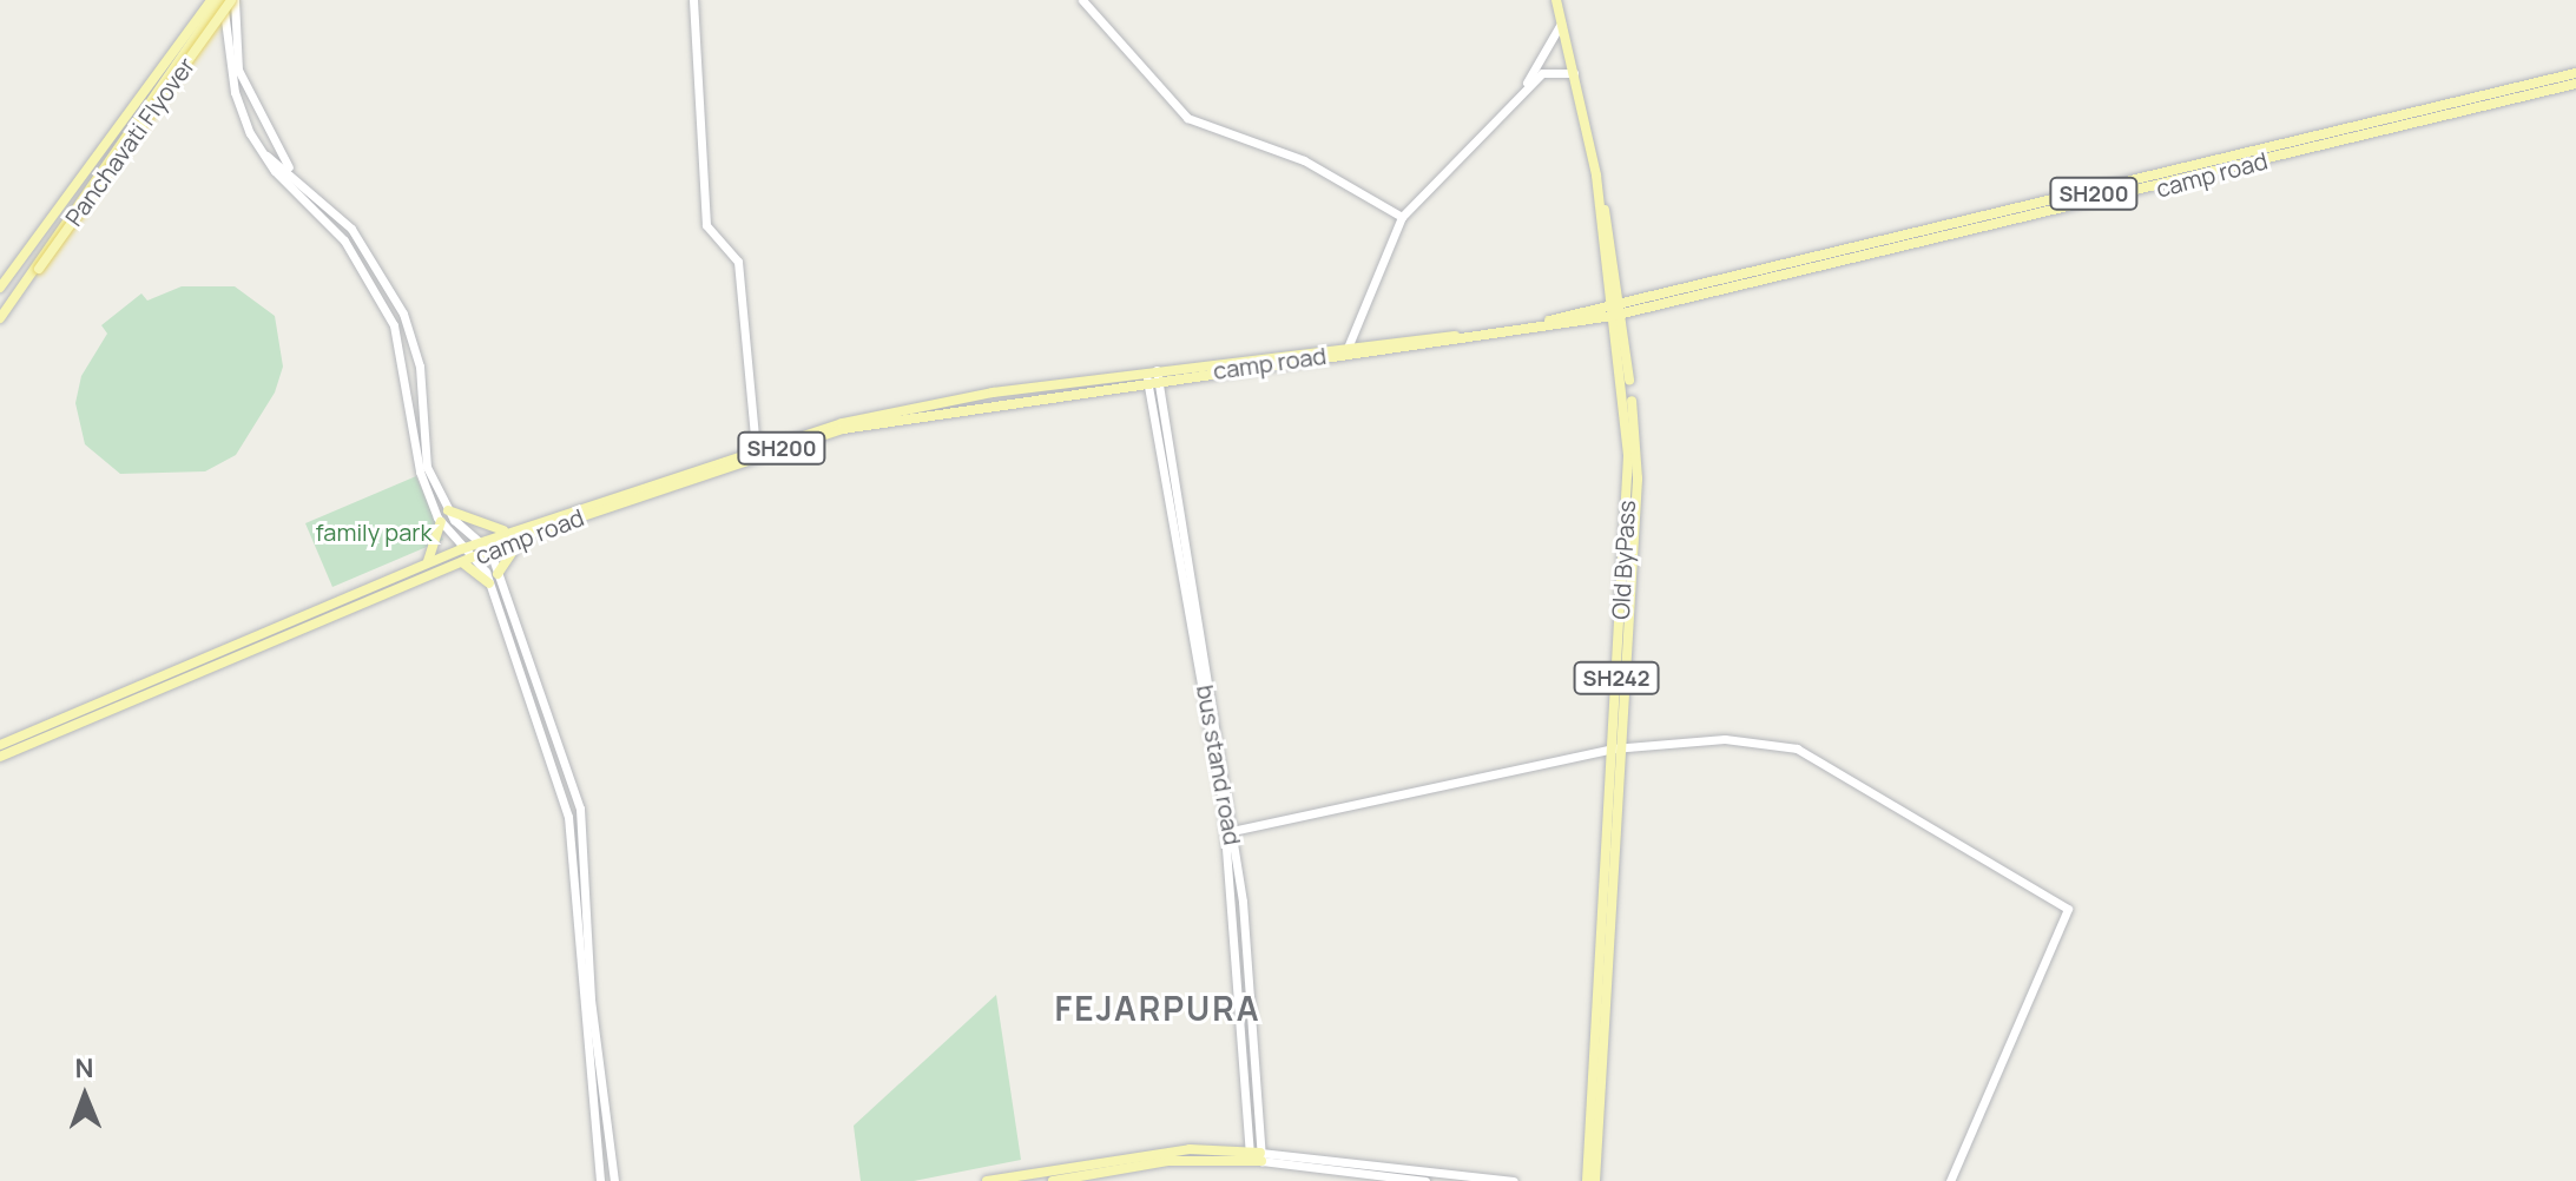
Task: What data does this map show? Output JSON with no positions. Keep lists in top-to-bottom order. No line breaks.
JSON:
{"streets":{"main road":["Panchavati Flyover","camp road","SH200","Old ByPass","SH242"],"street":["bus stand road"]},"crossings":[["camp road","Old ByPass"],["camp road","bus stand road"]],"districts":["FEJARPURA"],"parks":["family park"],"north":"top"}
